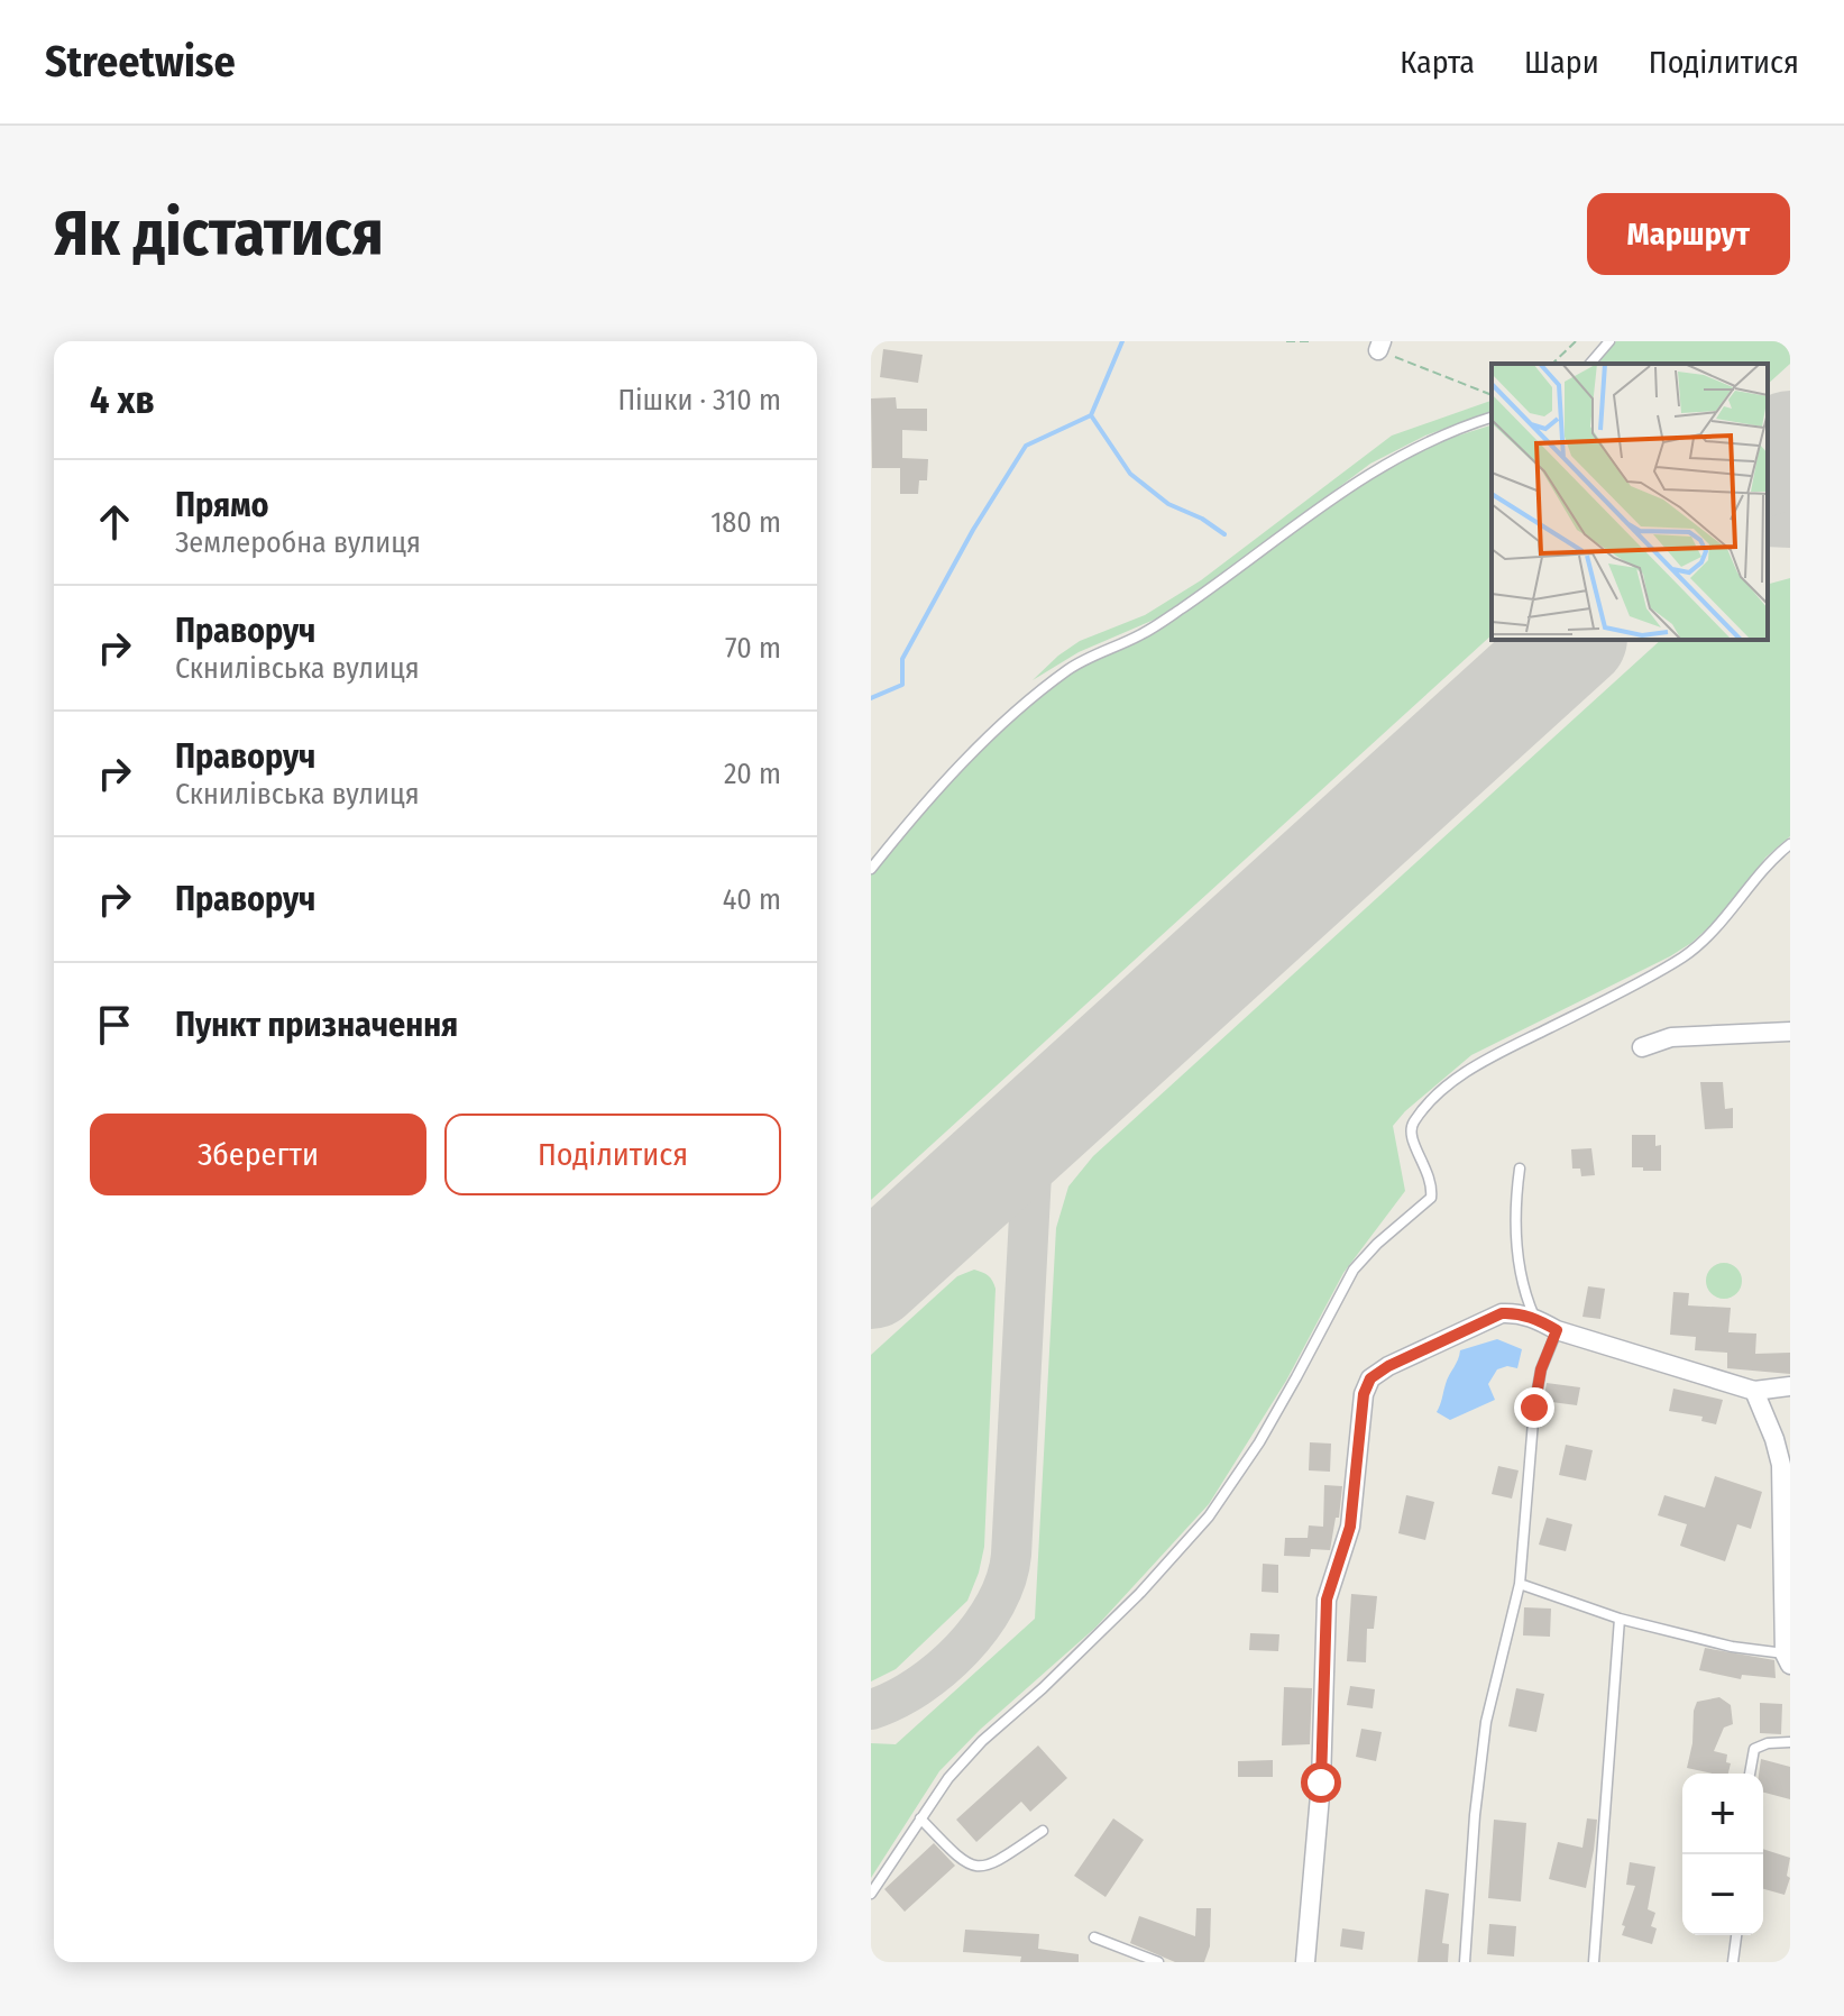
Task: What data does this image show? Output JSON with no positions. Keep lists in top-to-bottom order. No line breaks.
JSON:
{"page":{"header":"Streetwise","nav":["Карта","Шари","Поділитися"],"buttons":["Маршрут",["Зберегти","Поділитися"]],"title":"Як дістатися","heading":["4 хв","Пішки · 310 m"],"list":[["Прямо","Землеробна вулиця","180 m"],["Праворуч","Скнилівська вулиця","70 m"],["Праворуч","Скнилівська вулиця","20 m"],["Праворуч","40 m"],"Пункт призначення"],"map_buttons":["+","−"]}}
